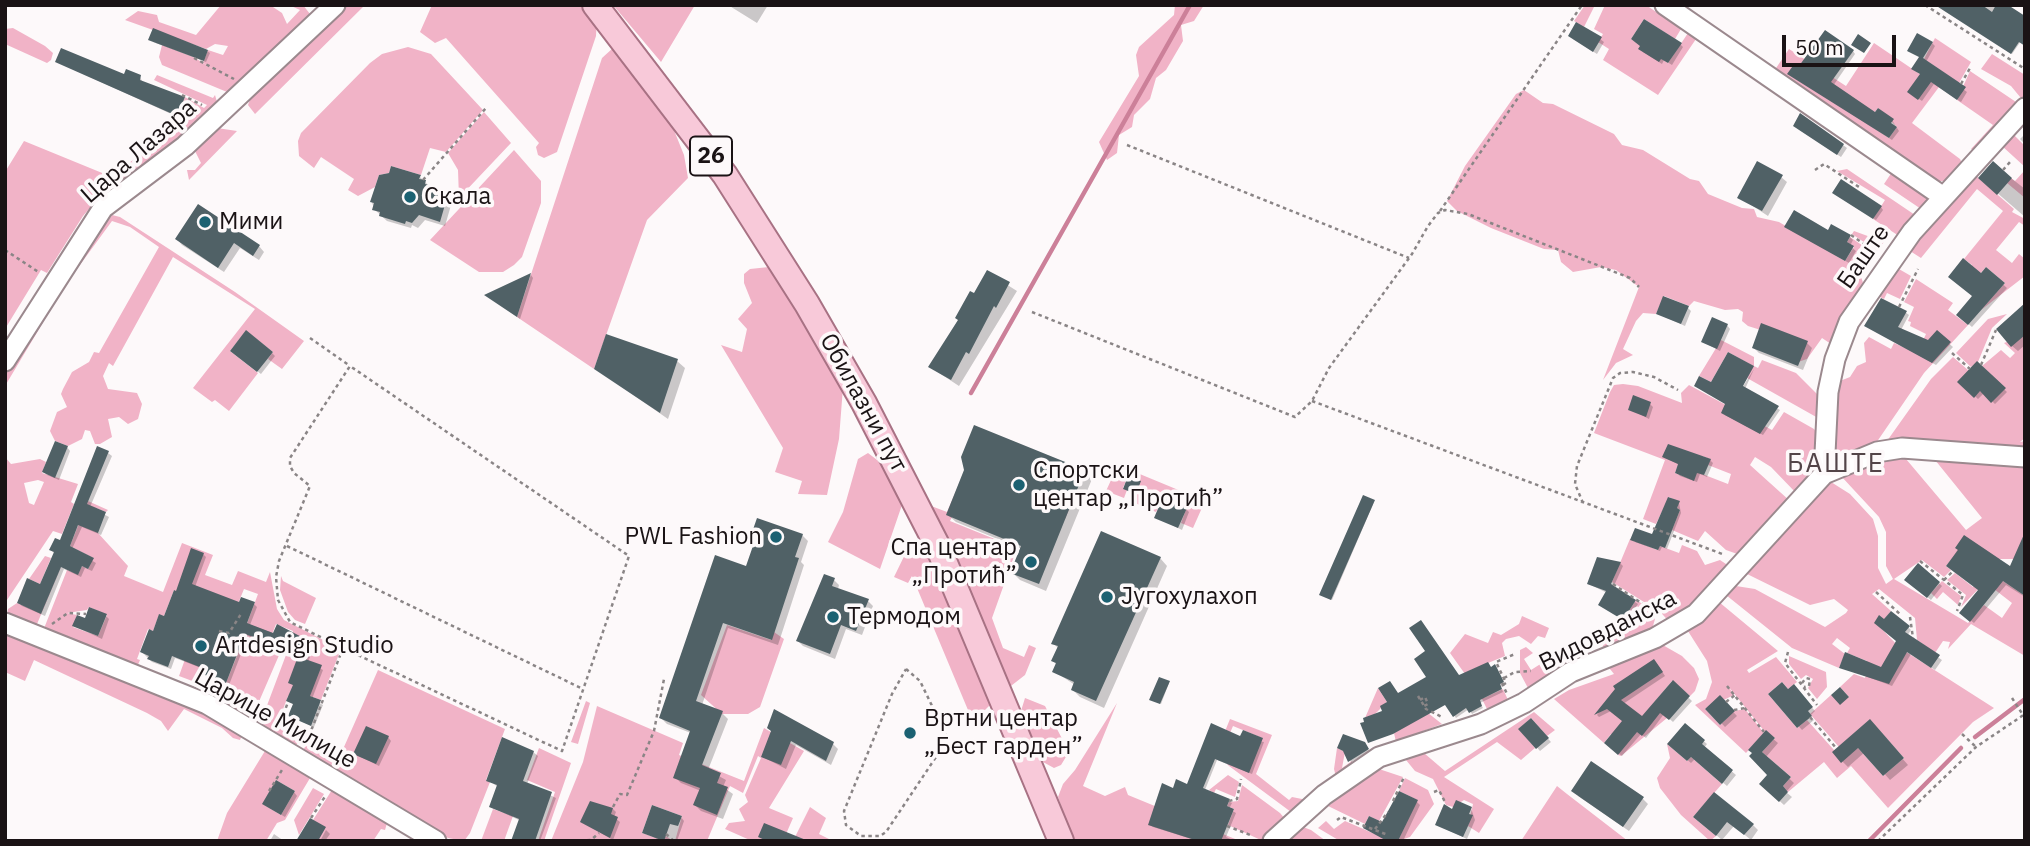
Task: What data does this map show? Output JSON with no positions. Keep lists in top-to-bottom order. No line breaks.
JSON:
{"streets":{"main road":["26","Обилазни пут"],"street":["Цара Лазара","Баште","Видовданска","Царице Милице"]},"crossings":[["Баште","Видовданска"]],"districts":["БАШТЕ"],"places":["Скала","Мими","Спортски центар „Протић”","PWL Fashion","Спа центар „Протић”","Југохулахоп","Термодом","Artdesign Studio","Вртни центар „Бест гарден”"],"scale_bar":"50 m"}
